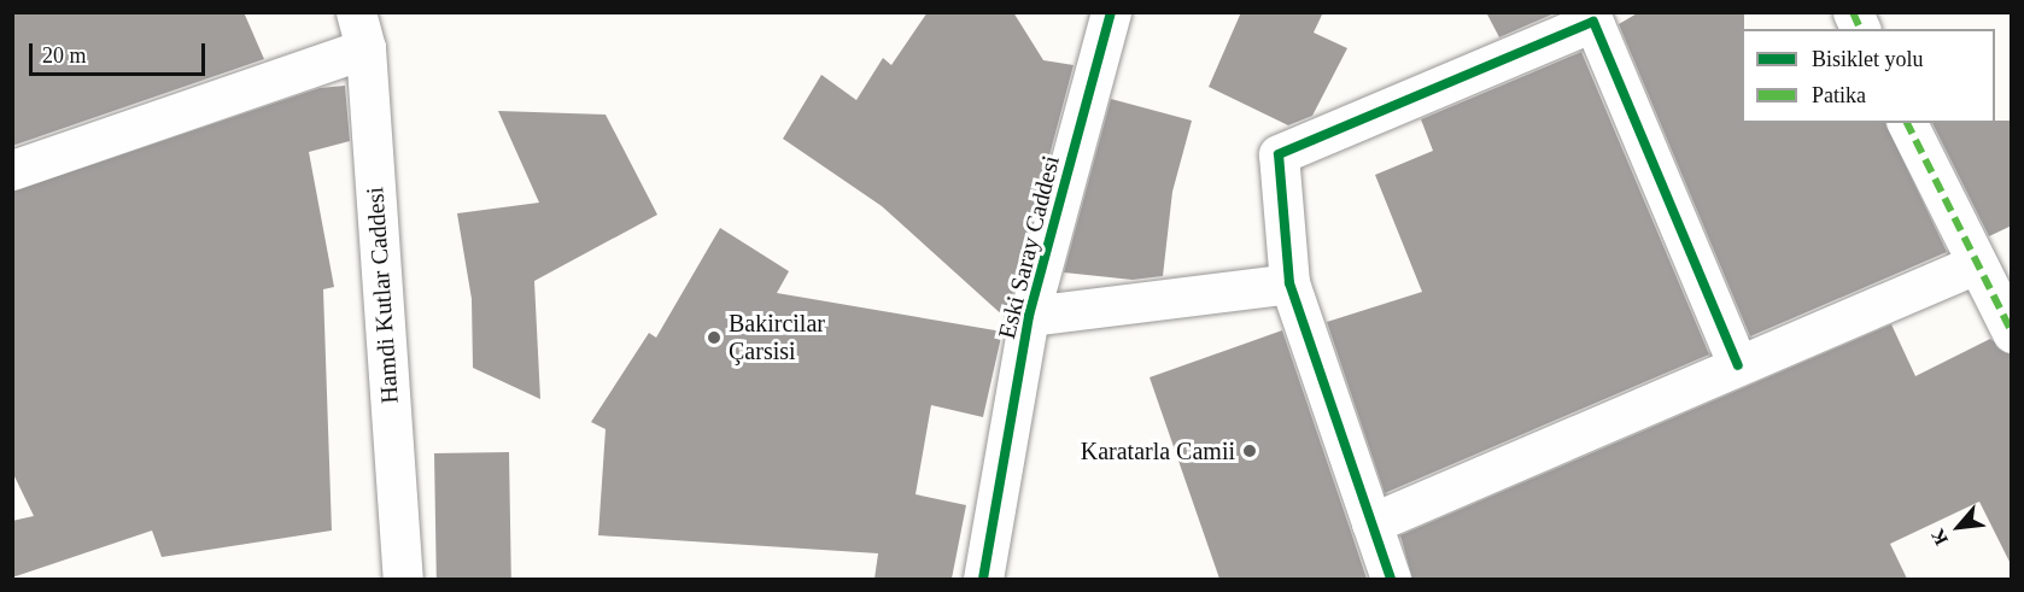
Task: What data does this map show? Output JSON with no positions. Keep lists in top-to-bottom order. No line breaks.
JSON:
{"streets":{"street":["Eski Saray Caddesi","Hamdi Kutlar Caddesi"]},"places":["Bakircilar Çarsisi","Karatarla Camii"],"legend":["Bisiklet yolu","Patika"],"scale_bar":"20 m","north":"bottom left"}
